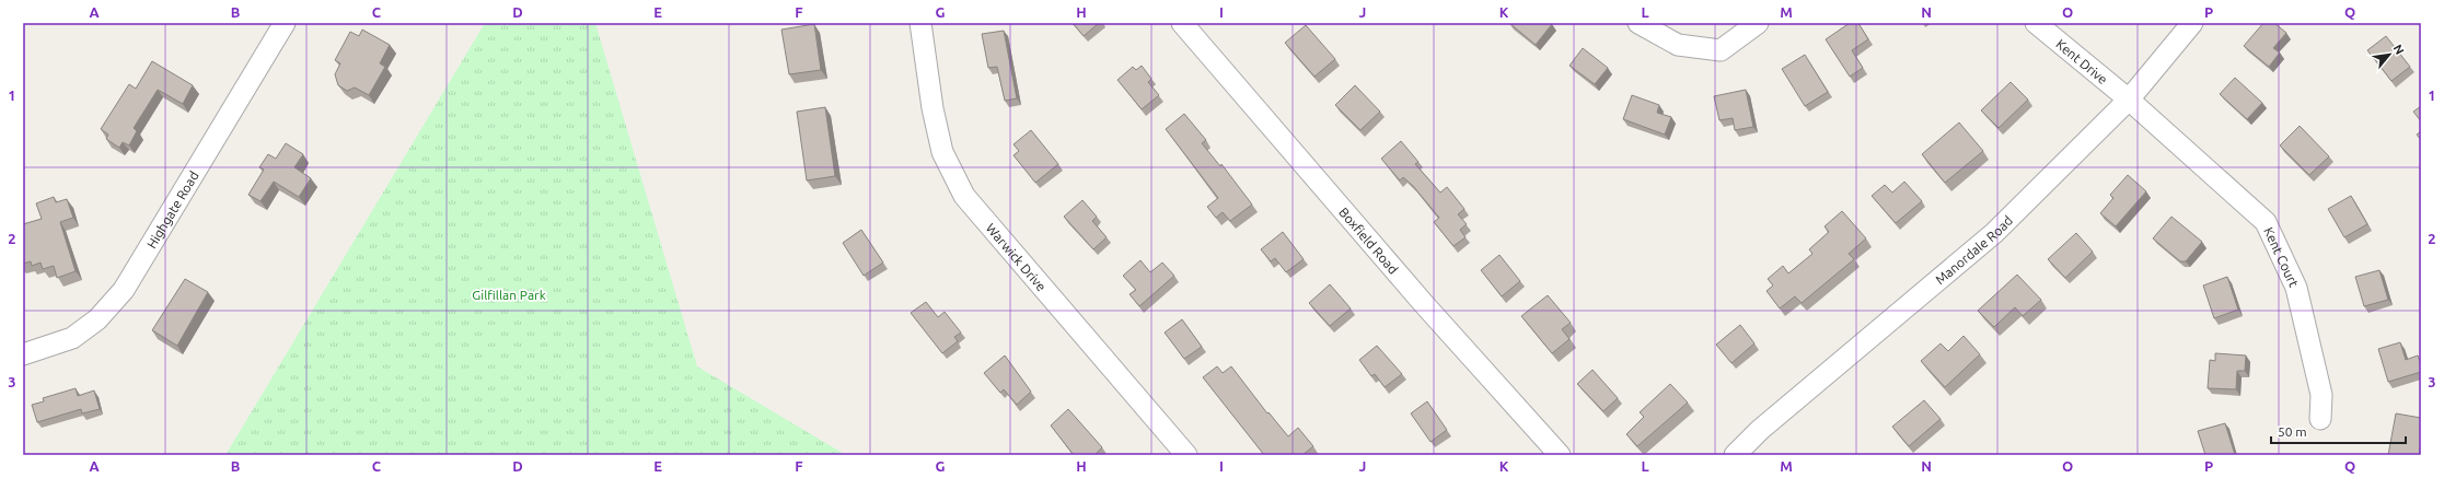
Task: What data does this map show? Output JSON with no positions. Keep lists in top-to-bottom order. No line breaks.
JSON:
{"streets":{"street":["Kent Drive","Highgate Road","Boxfield Road","Manordale Road","Kent Court","Warwick Drive"]},"crossings":[["Kent Drive","Manordale Road"],["Kent Drive","Kent Court"],["Manordale Road","Kent Court"]],"parks":["Gilfillan Park"],"scale_bar":"50 m","north":"top right","grid":{"columns":["A","B","C","D","E","F","G","H","I","J","K","L","M","N","O","P","Q"],"rows":["1","2","3"]}}
